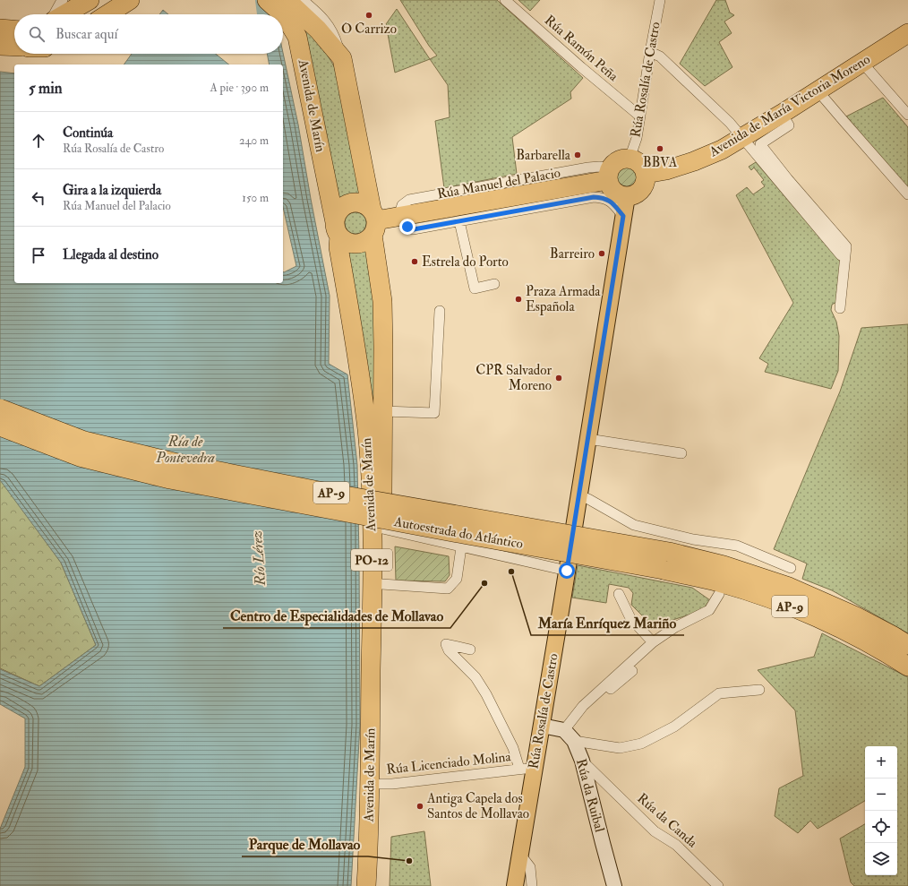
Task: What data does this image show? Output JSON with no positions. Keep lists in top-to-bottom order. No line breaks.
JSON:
{"streets":{"highway":["Avenida de Marín","Avenida de María Victoria Moreno","Rúa Manuel del Palacio","AP-9","Autoestrada do Atlántico","PO-12"],"main road":["Rúa Rosalía de Castro"],"street":["Rúa Ramón Peña","Rúa Licenciado Molina","Rúa da Ruibal","Rúa da Canda"]},"crossings":[["Rúa Ramón Peña","Rúa Rosalía de Castro"],["Rúa Rosalía de Castro","Avenida de María Victoria Moreno"],["Rúa Rosalía de Castro","Rúa Manuel del Palacio"],["Rúa Rosalía de Castro","Rúa Licenciado Molina"],["Avenida de Marín","Rúa Manuel del Palacio"],["Avenida de Marín","Rúa Licenciado Molina"],["Avenida de María Victoria Moreno","Rúa Manuel del Palacio"],["Rúa da Ruibal","Rúa da Canda"]],"water":["Ría de Pontevedra","Río Lérez"],"places":["O Carrizo","BBVA","Barbarella","Barreiro","Estrela do Porto","Praza Armada Española","CPR Salvador Moreno","María Enríquez Mariño","Centro de Especialidades de Mollavao","Antiga Capela dos Santos de Mollavao","Parque de Mollavao"],"page":{"search":"Buscar aquí","heading":["5 min","A pie · 390 m"],"list":[["Continúa","Rúa Rosalía de Castro","240 m"],["Gira a la izquierda","Rúa Manuel del Palacio","150 m"],"Llegada al destino"],"map_buttons":["+","−"]}}
